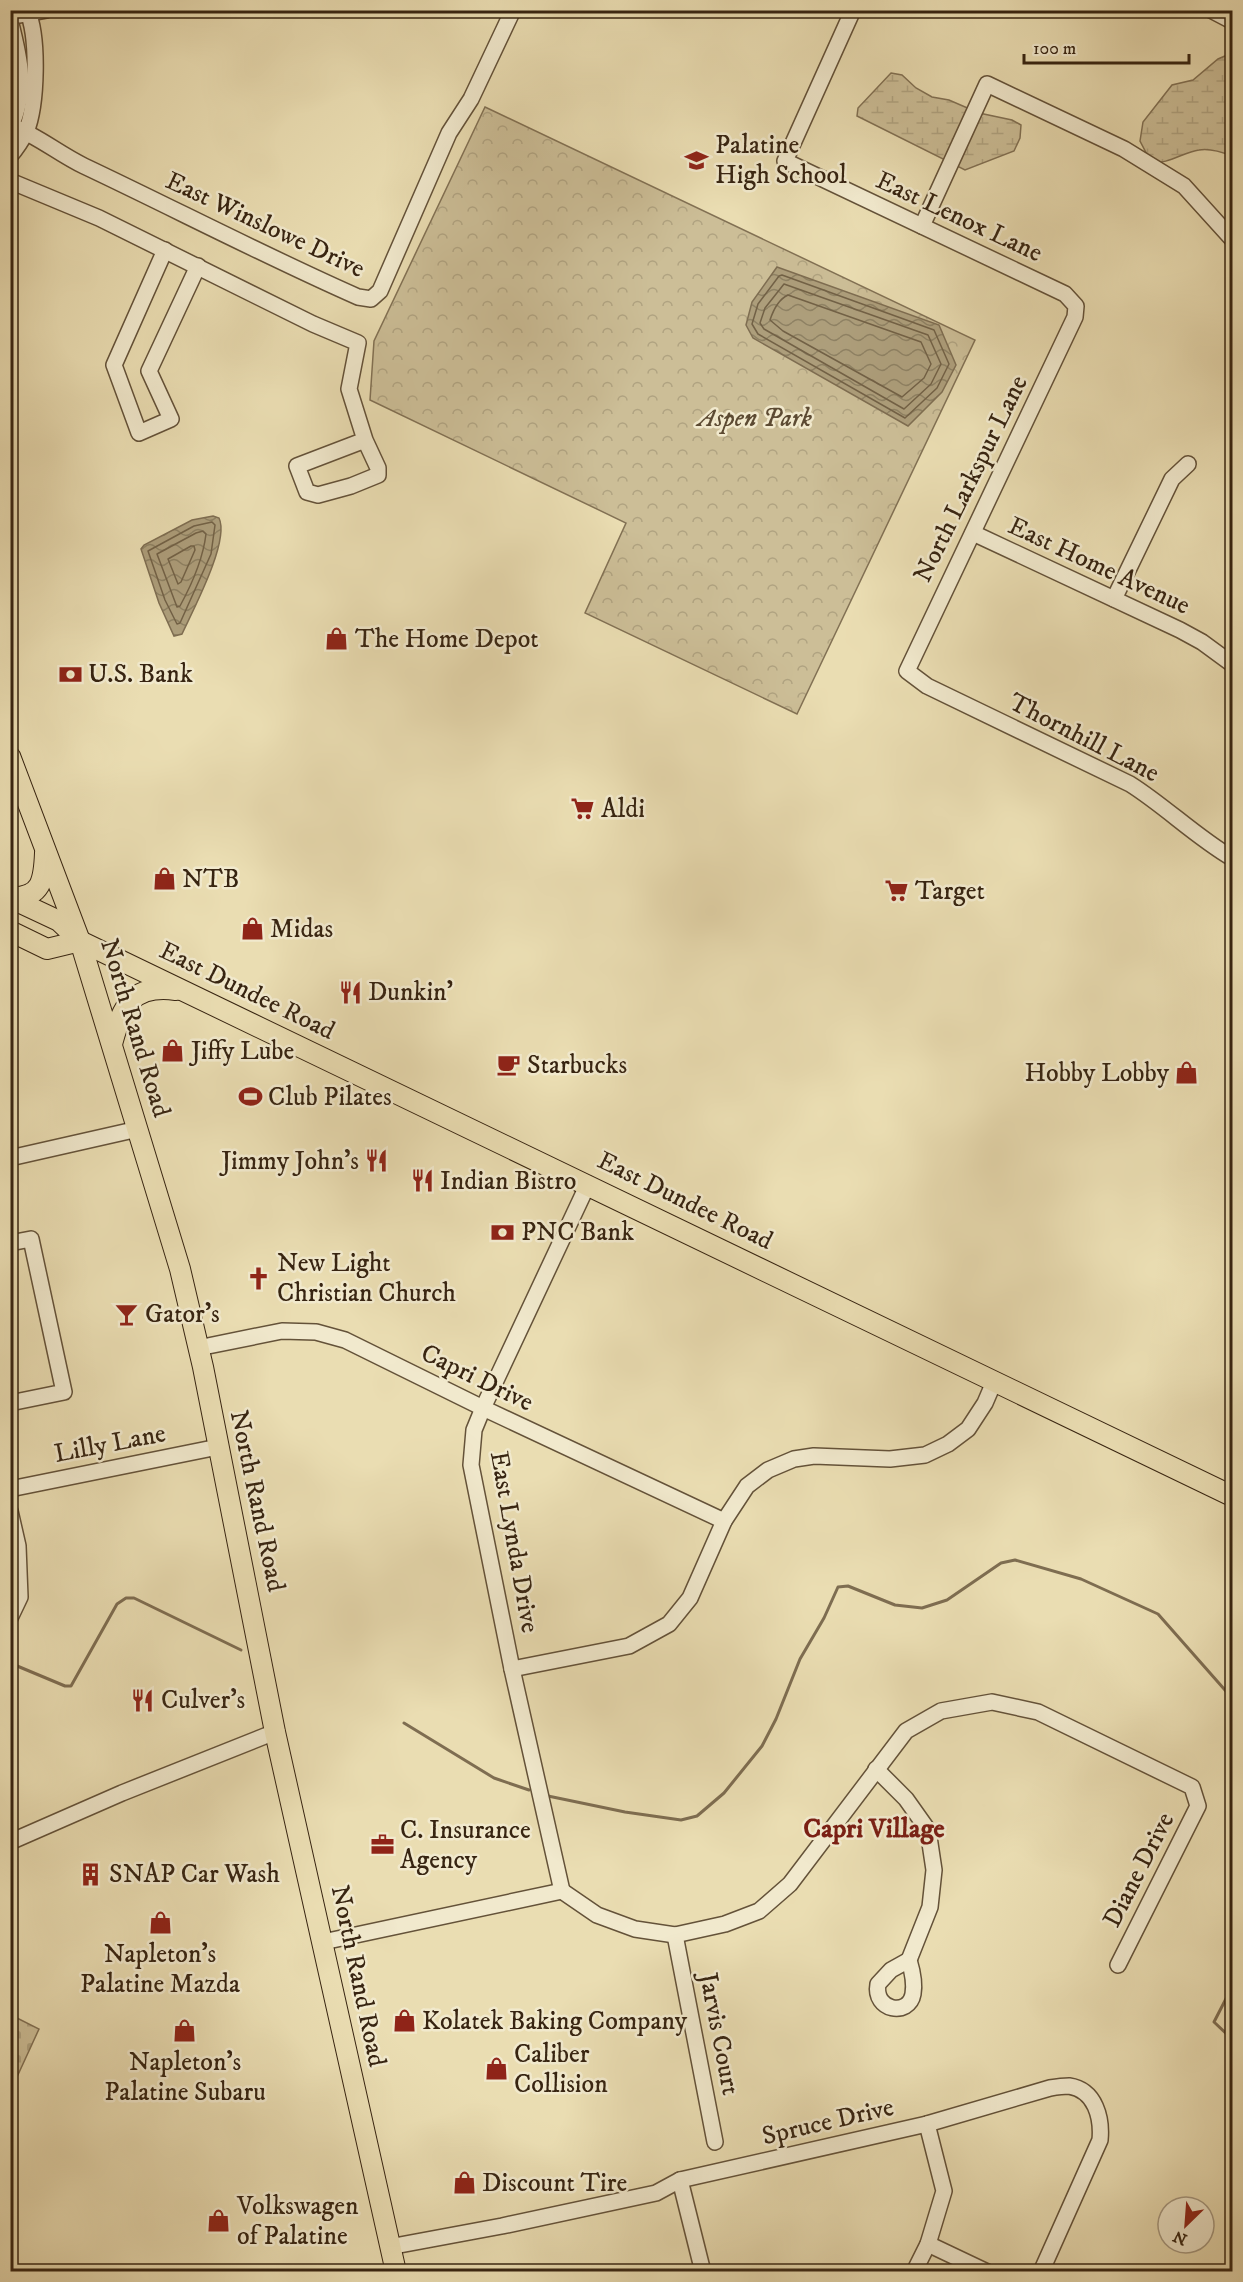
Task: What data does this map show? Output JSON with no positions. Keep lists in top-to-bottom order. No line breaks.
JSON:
{"streets":{"main road":["East Dundee Road","North Rand Road"],"street":["East Lenox Lane","East Winslowe Drive","North Larkspur Lane","East Home Avenue","Thornhill Lane","Capri Drive","Lilly Lane","East Lynda Drive","Diane Drive","Jarvis Court","Spruce Drive"]},"crossings":[["East Lenox Lane","North Larkspur Lane"],["North Larkspur Lane","East Home Avenue"],["North Larkspur Lane","Thornhill Lane"],["East Dundee Road","North Rand Road"],["East Dundee Road","East Lynda Drive"],["North Rand Road","Capri Drive"],["North Rand Road","Lilly Lane"],["North Rand Road","Spruce Drive"],["Capri Drive","East Lynda Drive"],["Diane Drive","Jarvis Court"]],"districts":["Capri Village"],"parks":["Aspen Park"],"places":{"school or university":["Palatine High School"],"shop":["The Home Depot","NTB","Midas","Jiffy Lube","Hobby Lobby","Napleton's Palatine Mazda","Kolatek Baking Company","Napleton’s Palatine Subaru","Caliber Collision","Discount Tire","Volkswagen of Palatine"],"bank":["U.S. Bank","PNC Bank"],"supermarket":["Aldi","Target"],"restaurant":["Dunkin'","Jimmy John's","Indian Bistro","Culver's"],"cafe":["Starbucks"],"sports":["Club Pilates"],"church":["New Light Christian Church"],"bar":["Gator's"],"office":["C. Insurance Agency"],"building":["SNAP Car Wash"]},"scale_bar":"100 m","north":"bottom left"}
